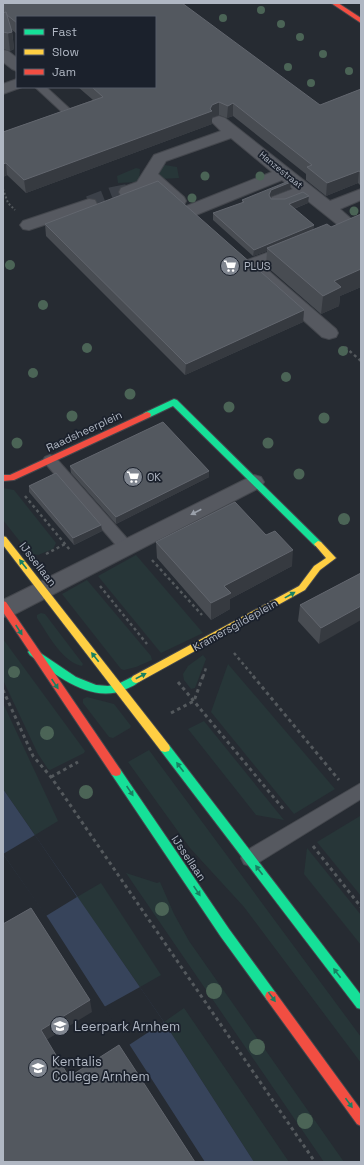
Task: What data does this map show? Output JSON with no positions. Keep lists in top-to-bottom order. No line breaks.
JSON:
{"streets":{"main road":["Raadsheerplein","IJssellaan","Kramersgildeplein"],"street":["Hanzestraat"]},"crossings":[["Raadsheerplein","Kramersgildeplein"],["IJssellaan","Kramersgildeplein"]],"places":{"supermarket":["PLUS","OK"],"school or university":["Leerpark Arnhem","Kentalis College Arnhem"]},"legend":["Fast","Slow","Jam"]}
